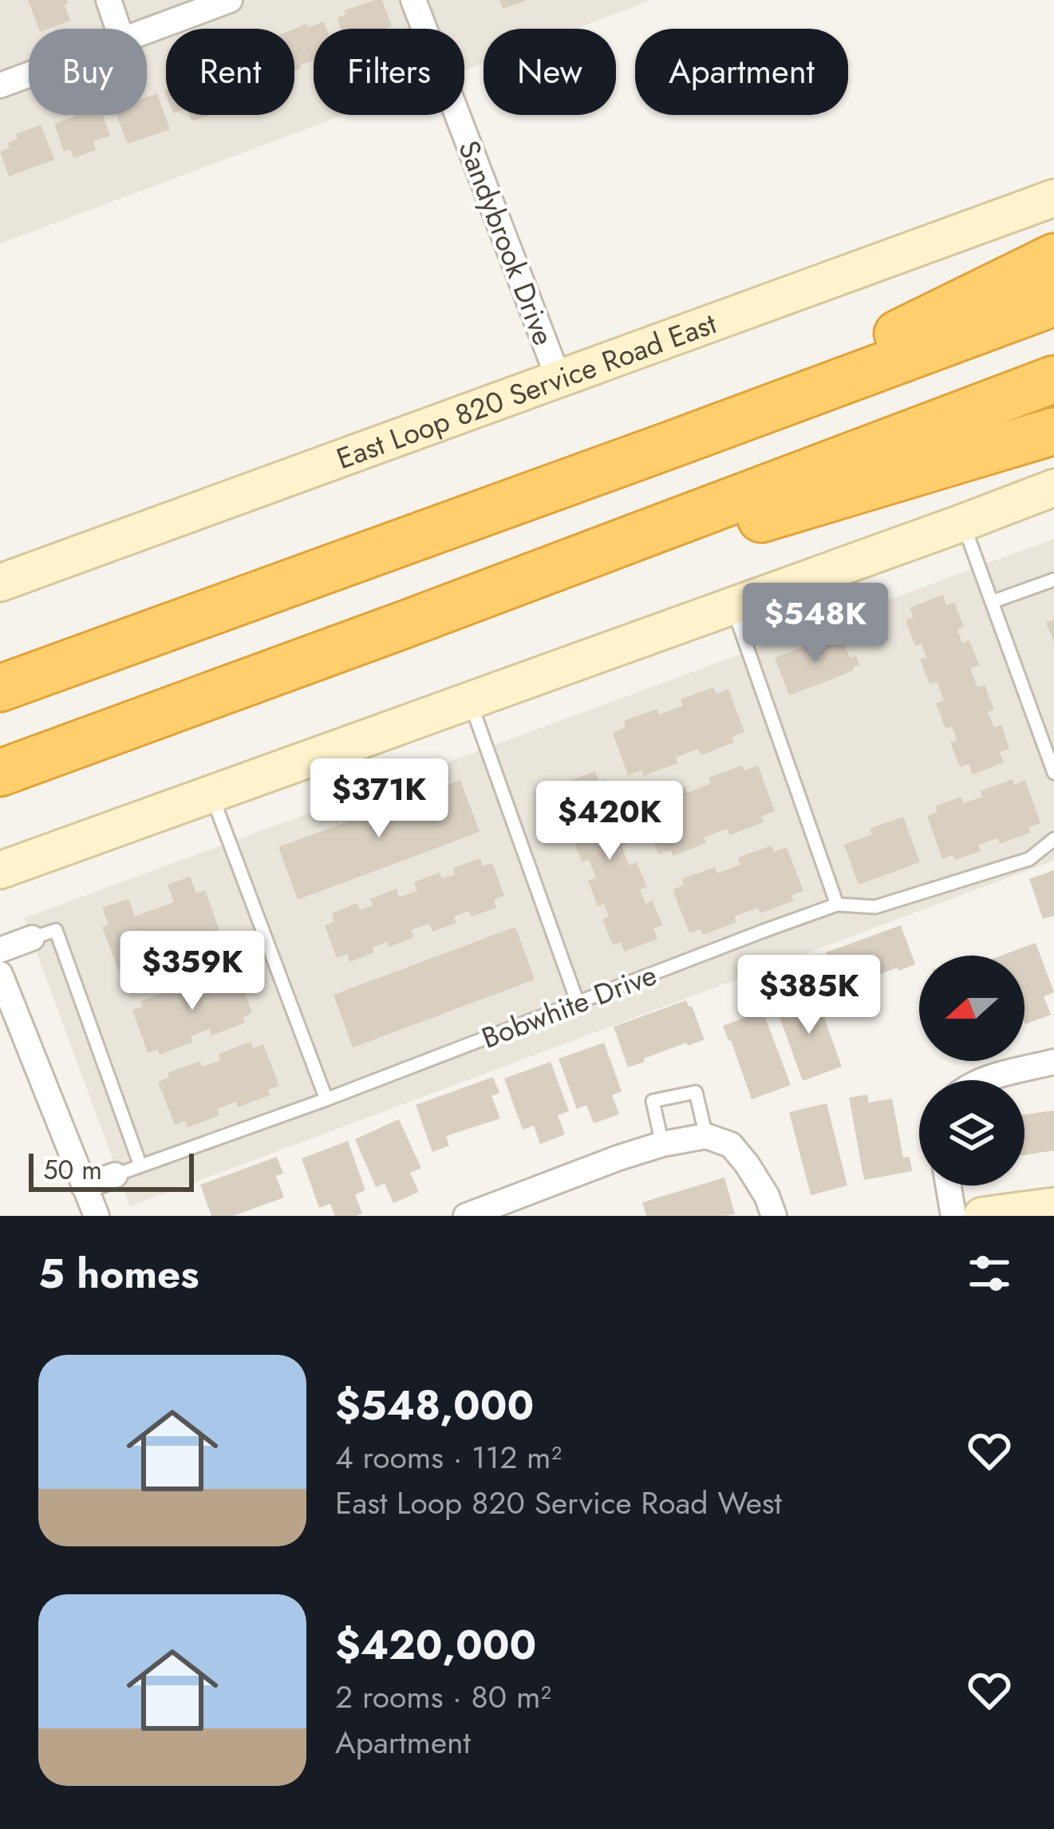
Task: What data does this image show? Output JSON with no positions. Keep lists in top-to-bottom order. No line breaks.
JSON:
{"streets":{"main road":["East Loop 820 Service Road East"],"street":["Sandybrook Drive","Bobwhite Drive"]},"crossings":[["Sandybrook Drive","East Loop 820 Service Road East"]],"scale_bar":"50 m","north":"left","page":{"chip":["Buy","Rent","Filters","New","Apartment"],"price":["$548K","$371K","$420K","$359K","$385K"],"scale":"50 m","heading":"5 homes","list":[{"name":"$548,000","note":"4 rooms · 112 m² · East Loop 820 Service Road West"},{"name":"$420,000","note":"2 rooms · 80 m² · Apartment"}]}}
